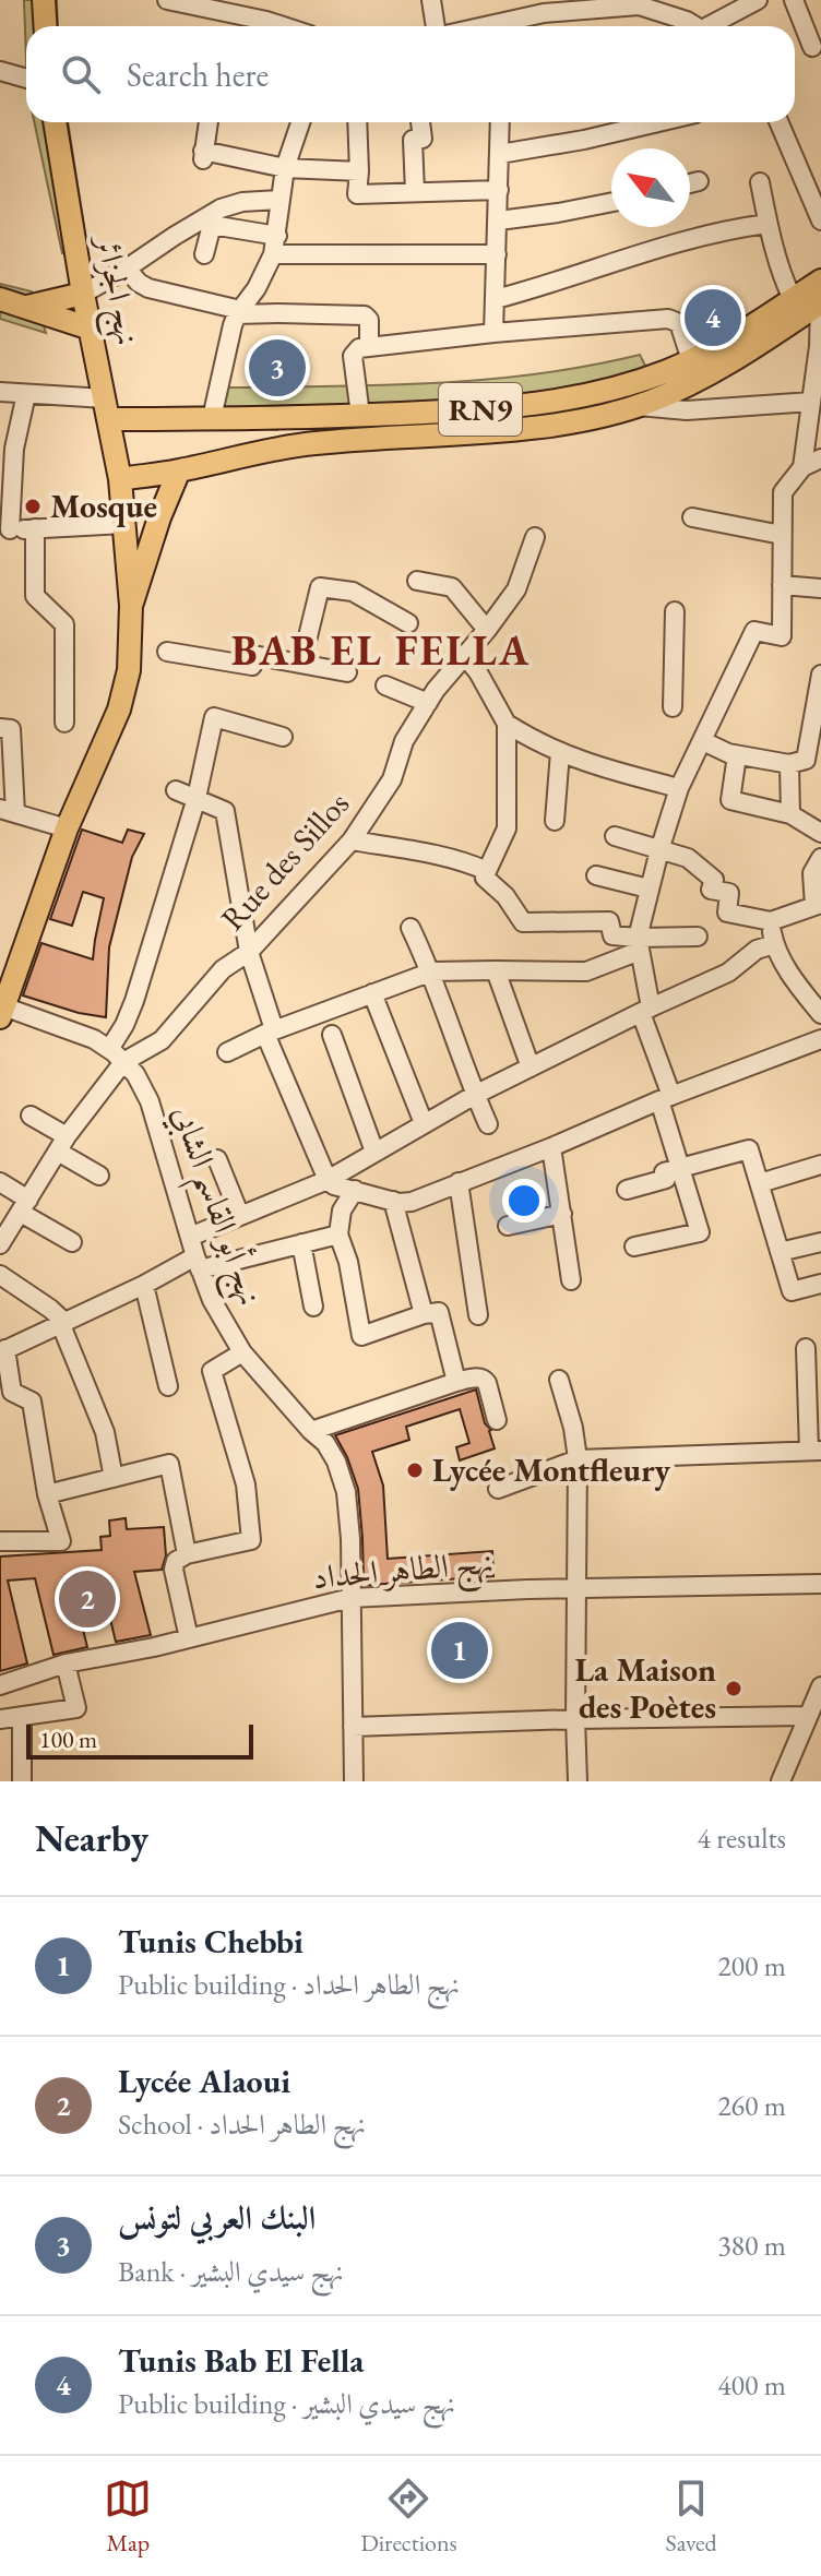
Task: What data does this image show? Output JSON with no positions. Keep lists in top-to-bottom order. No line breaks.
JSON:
{"streets":{"main road":["نهج الجزائر","RN9"],"street":["Rue des Sillos","نهج أبو القاسم الشابي","نهج الطاهر الحداد"]},"crossings":[["نهج الجزائر","RN9"],["Rue des Sillos","نهج أبو القاسم الشابي"],["نهج أبو القاسم الشابي","نهج الطاهر الحداد"]],"districts":["BAB EL FELLA"],"places":["Mosque","Lycée Montfleury","La Maison des Poètes"],"scale_bar":"100 m","north":"top left","page":{"search":"Search here","pins":["4","3","2","1"],"scale":"100 m","heading":["Nearby","4 results"],"list":[{"mark":"1","name":"Tunis Chebbi","note":"Public building · نهج الطاهر الحداد","value":"200 m"},{"mark":"2","name":"Lycée Alaoui","note":"School · نهج الطاهر الحداد","value":"260 m"},{"mark":"3","name":"البنك العربي لتونس","note":"Bank · نهج سيدي البشير","value":"380 m"},{"mark":"4","name":"Tunis Bab El Fella","note":"Public building · نهج سيدي البشير","value":"400 m"}],"nav":["Map","Directions","Saved"]}}
